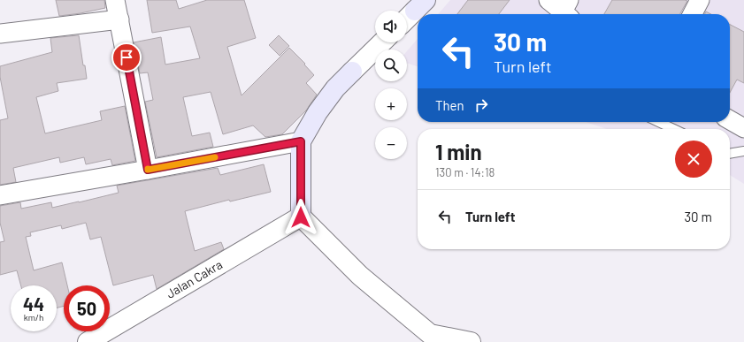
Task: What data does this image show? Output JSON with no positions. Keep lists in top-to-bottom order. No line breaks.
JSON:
{"streets":{"street":["Jalan Cakra"]},"page":{"map_buttons":["+","−"],"turn":["30 m","Turn left"],"then":"Then","heading":["1 min","130 m · 14:18"],"list":[{"name":"Turn left","value":"30 m"}],"speed":"44 km/h","limit":"50"}}
